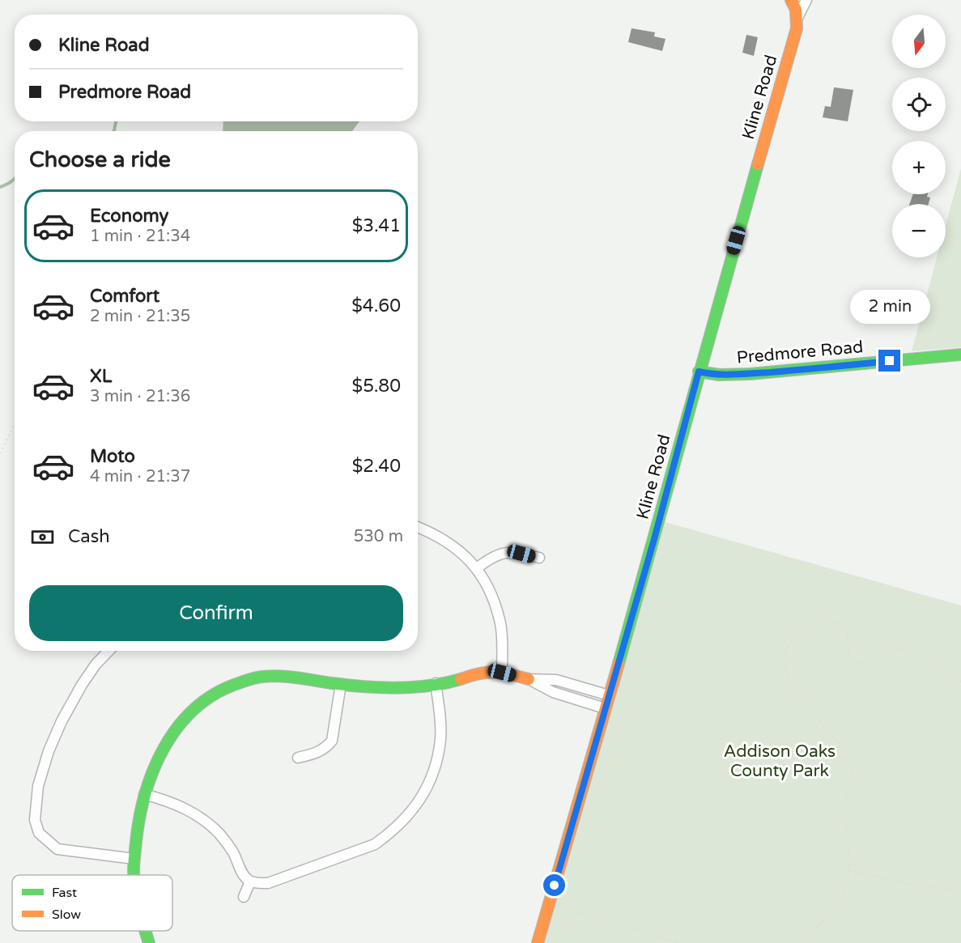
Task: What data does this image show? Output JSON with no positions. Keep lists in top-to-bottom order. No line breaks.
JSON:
{"streets":{"street":["Kline Road","Predmore Road"]},"crossings":[["Kline Road","Predmore Road"]],"parks":["Addison Oaks County Park"],"legend":["Fast","Slow"],"north":"bottom","page":{"map_buttons":["+","−"],"banner":["Kline Road","Predmore Road"],"heading":"Choose a ride","list":[{"name":"Economy","note":"1 min · 21:34","value":"$3.41"},{"name":"Comfort","note":"2 min · 21:35","value":"$4.60"},{"name":"XL","note":"3 min · 21:36","value":"$5.80"},{"name":"Moto","note":"4 min · 21:37","value":"$2.40"}],"bubble":"2 min","pay":["Cash","530 m"],"buttons":"Confirm"}}
